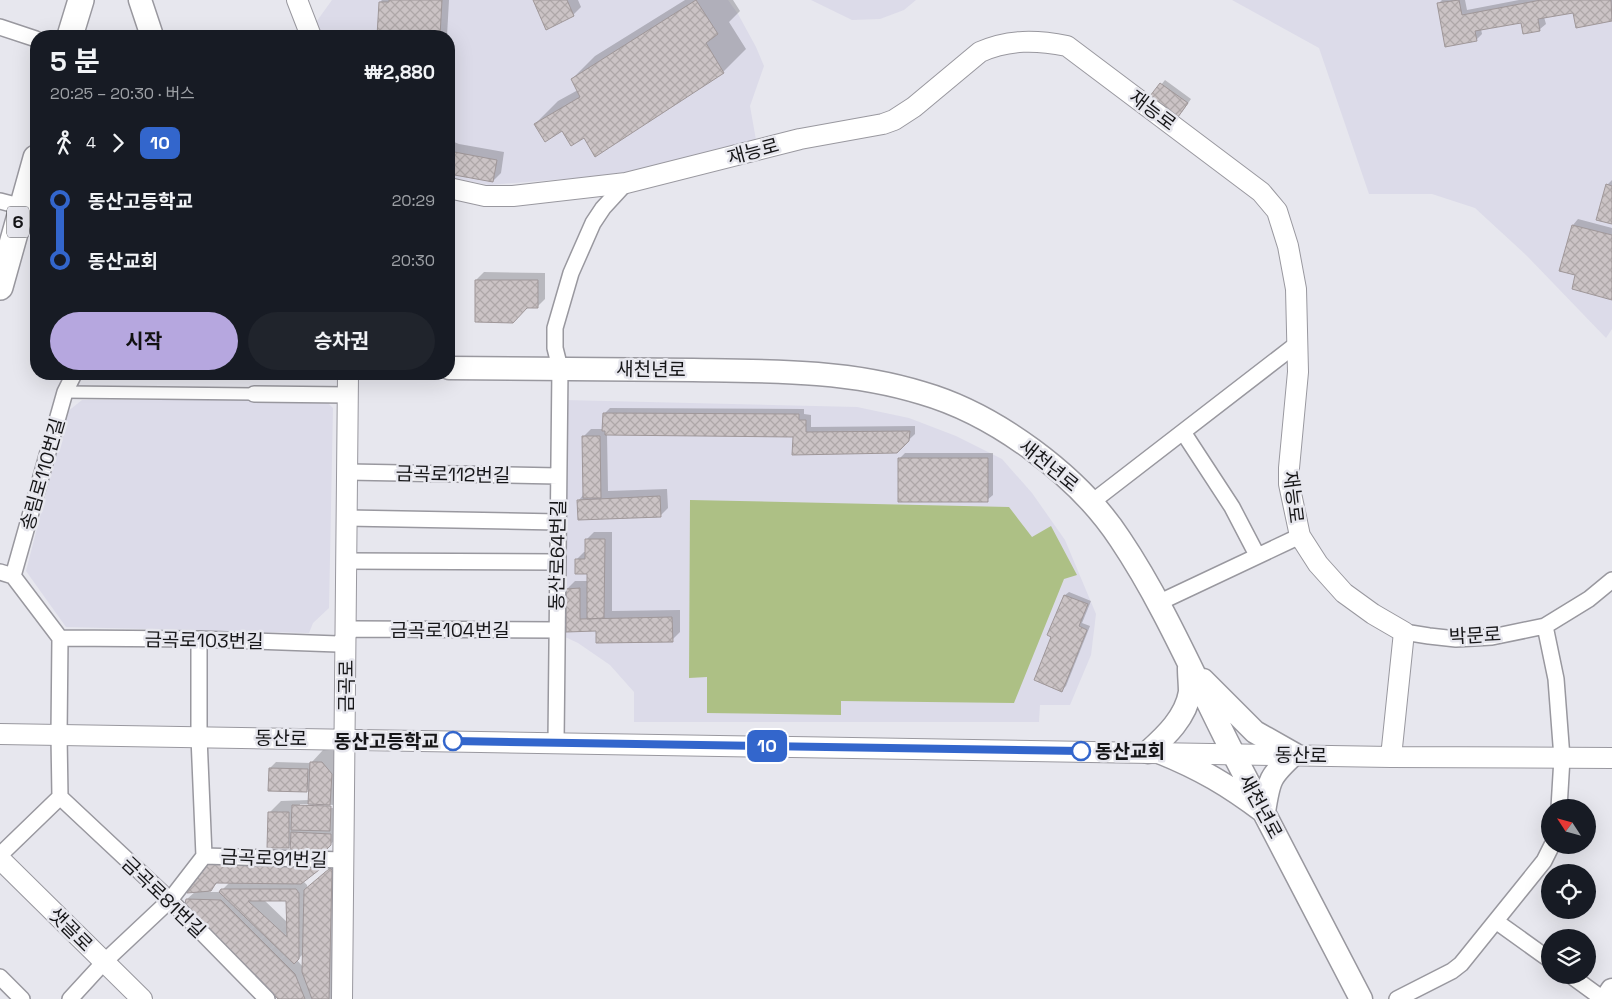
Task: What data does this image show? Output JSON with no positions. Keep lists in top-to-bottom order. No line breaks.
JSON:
{"streets":{"main road":["6","새천년로"],"street":["재능로","송림로110번길","금곡로112번길","동산로64번길","금곡로104번길","박문로","금곡로103번길","금곡로","동산로","금곡로91번길","금곡로81번길","샛골로"]},"crossings":[["재능로","동산로64번길"],["재능로","박문로"],["새천년로","동산로64번길"],["새천년로","동산로"],["금곡로112번길","동산로64번길"],["금곡로112번길","금곡로"],["동산로64번길","금곡로104번길"],["동산로64번길","동산로"],["금곡로104번길","금곡로103번길"],["금곡로104번길","금곡로"],["금곡로103번길","금곡로"],["금곡로","동산로"],["금곡로","금곡로91번길"]],"places":["동산고등학교","동산교회"],"lines":["bus line 10"],"north":"top left","page":{"on_map":"10","heading":["5 분","20:25 – 20:30 · 버스","₩2,880"],"legs":["4","10"],"list":[{"name":"동산고등학교","value":"20:29"},{"name":"동산교회","value":"20:30"}],"buttons":["시작","승차권"]}}
